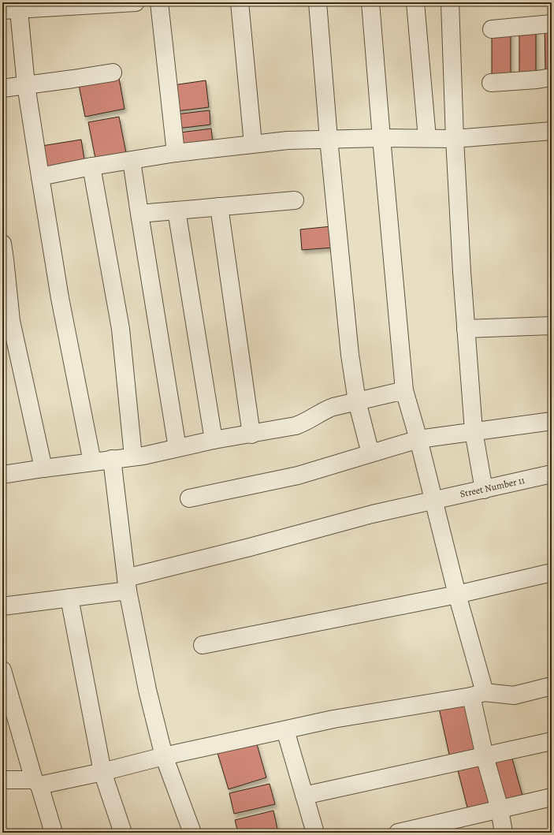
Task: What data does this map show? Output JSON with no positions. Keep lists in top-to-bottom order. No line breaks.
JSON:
{"streets":{"street":["Street Number 11"]}}
